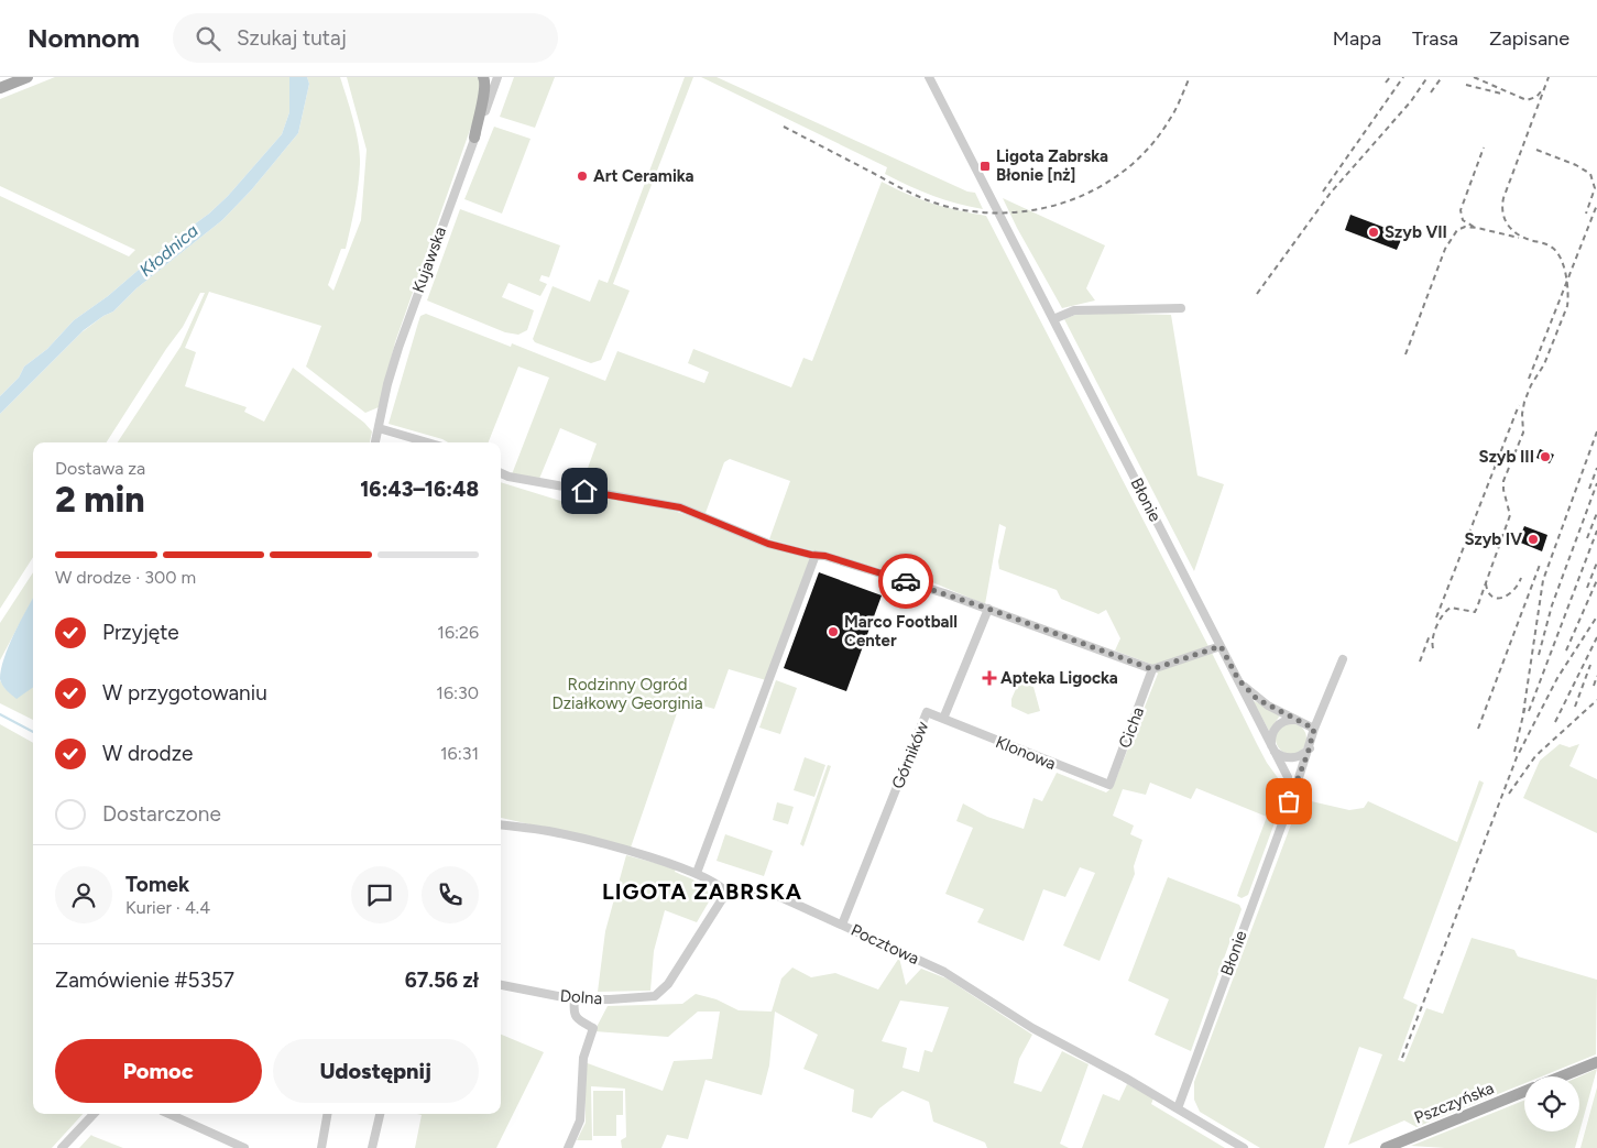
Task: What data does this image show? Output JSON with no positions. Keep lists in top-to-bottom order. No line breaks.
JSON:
{"streets":{"main road":["Pszczyńska"],"street":["Kujawska","Błonie","Cicha","Klonowa","Górników","Pocztowa","Dolna"]},"crossings":[["Błonie","Pocztowa"],["Cicha","Klonowa"],["Klonowa","Górników"],["Górników","Pocztowa"],["Pocztowa","Dolna"]],"districts":["LIGOTA ZABRSKA"],"water":["Kłodnica"],"parks":["Rodzinny Ogród Działkowy Georginia"],"places":{"transit":["Ligota Zabrska Błonie [nż]"],"other":["Art Ceramika","Szyb VII","Szyb III","Szyb IV","Marco Football Center"],"health":["Apteka Ligocka"]},"page":{"header":"Nomnom","search":"Szukaj tutaj","nav":["Mapa","Trasa","Zapisane"],"heading":["2 min","Dostawa za","16:43–16:48"],"panel":["Tomek","Kurier · 4.4","Zamówienie #5357","67.56 zł"],"bar":"W drodze · 300 m","list":[["Przyjęte","16:26"],["W przygotowaniu","16:30"],["W drodze","16:31"],"Dostarczone"],"buttons":["Pomoc","Udostępnij"]}}
